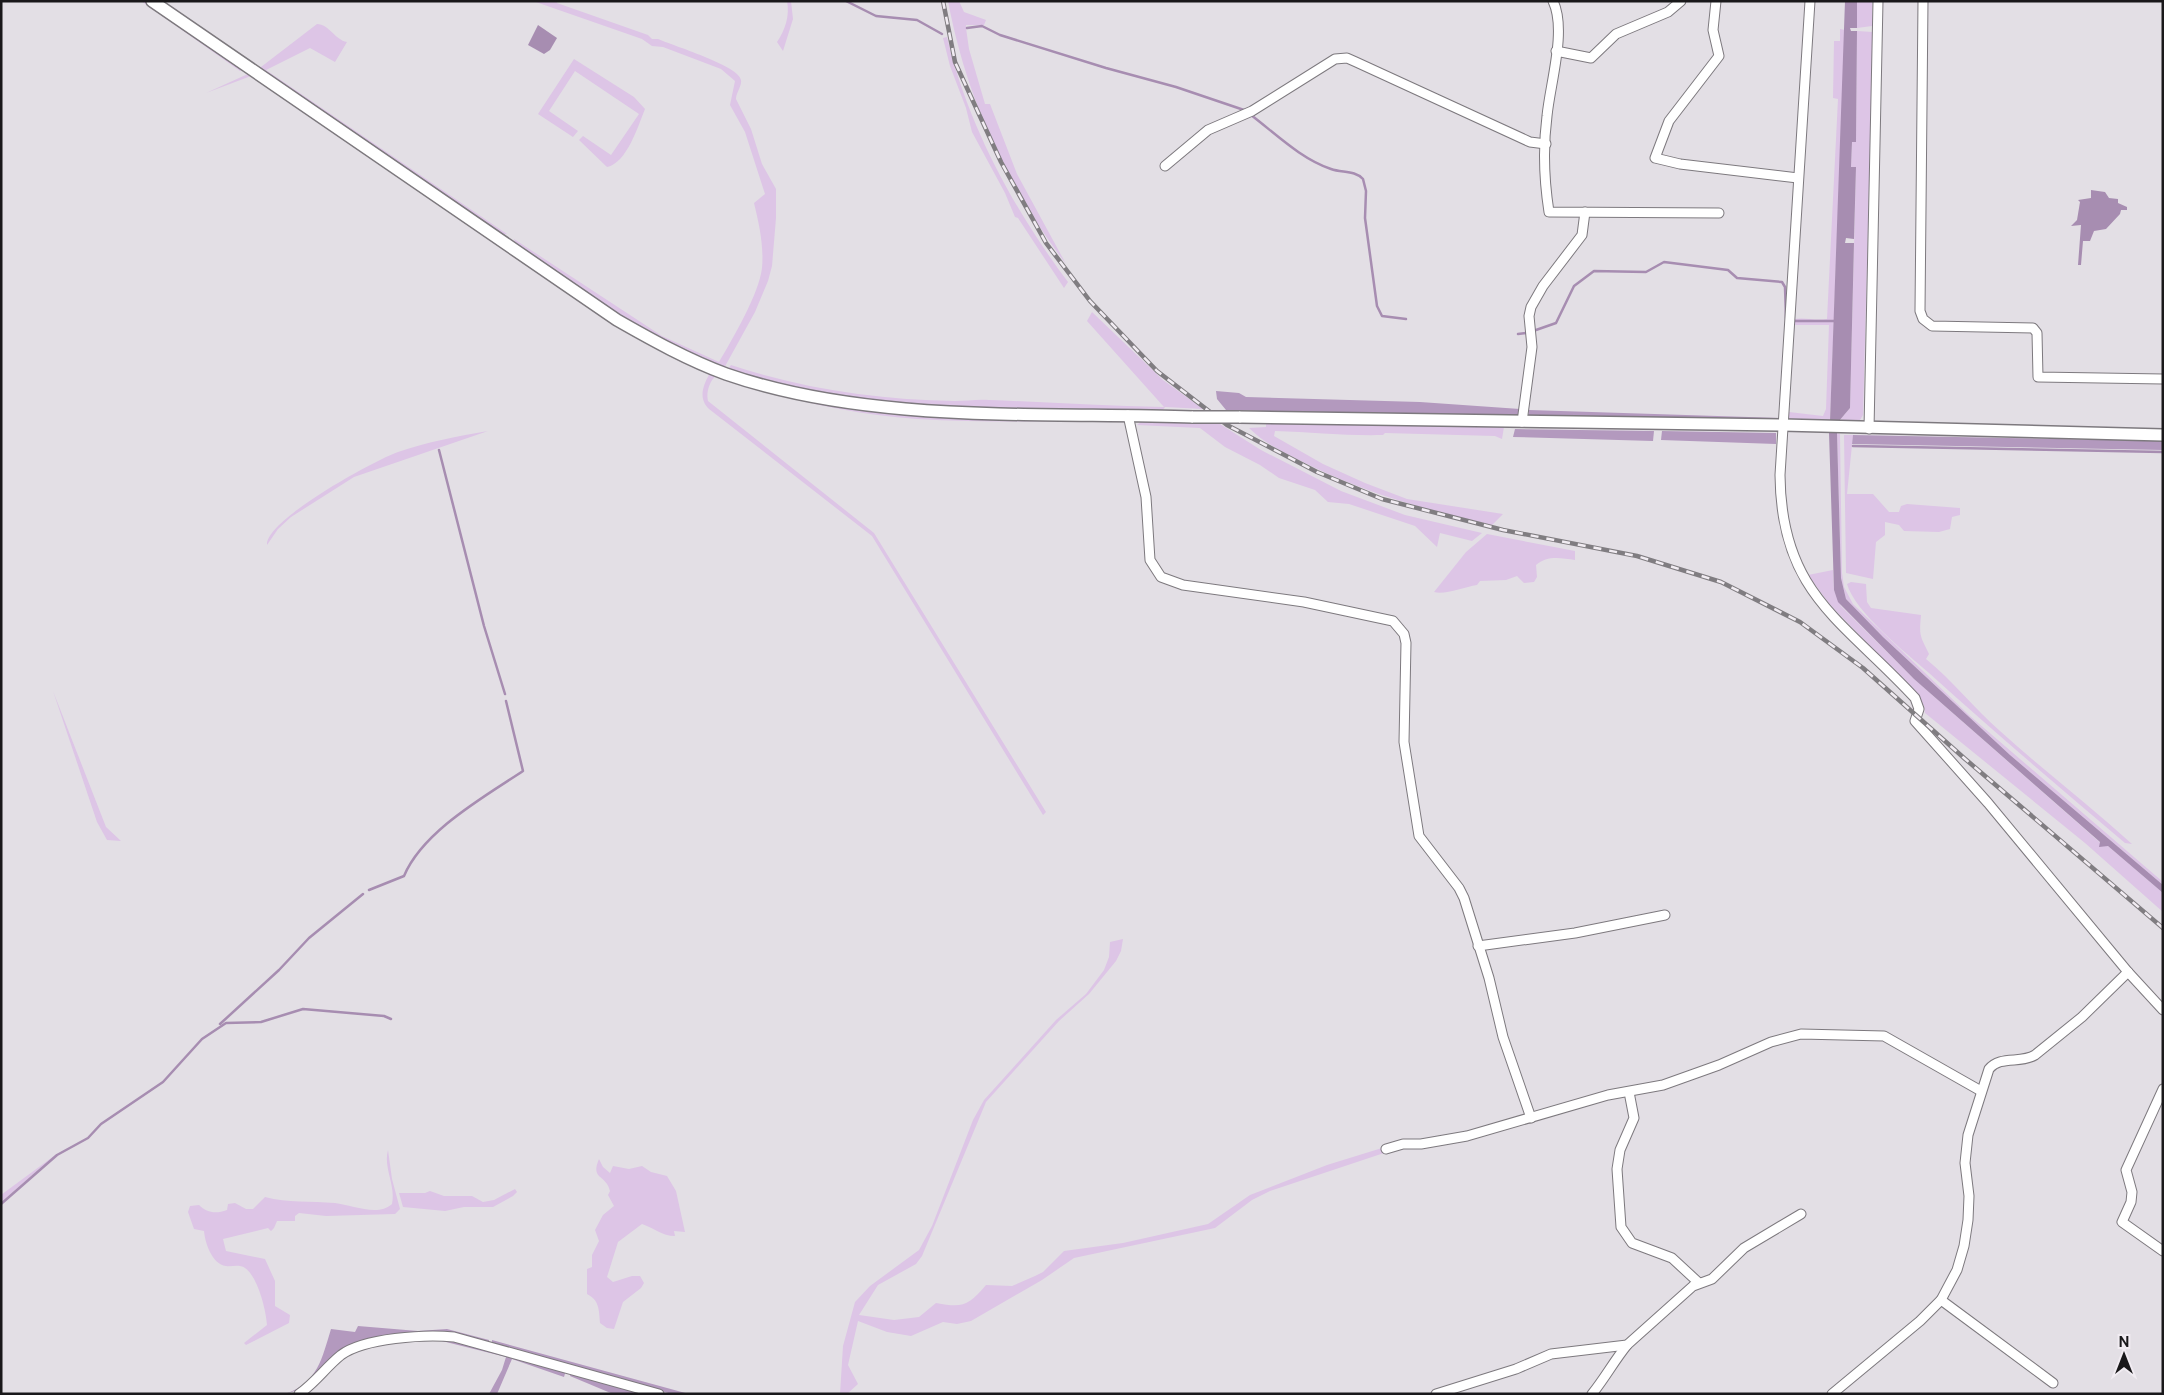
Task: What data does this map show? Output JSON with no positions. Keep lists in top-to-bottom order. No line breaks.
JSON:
{"north":"top"}
